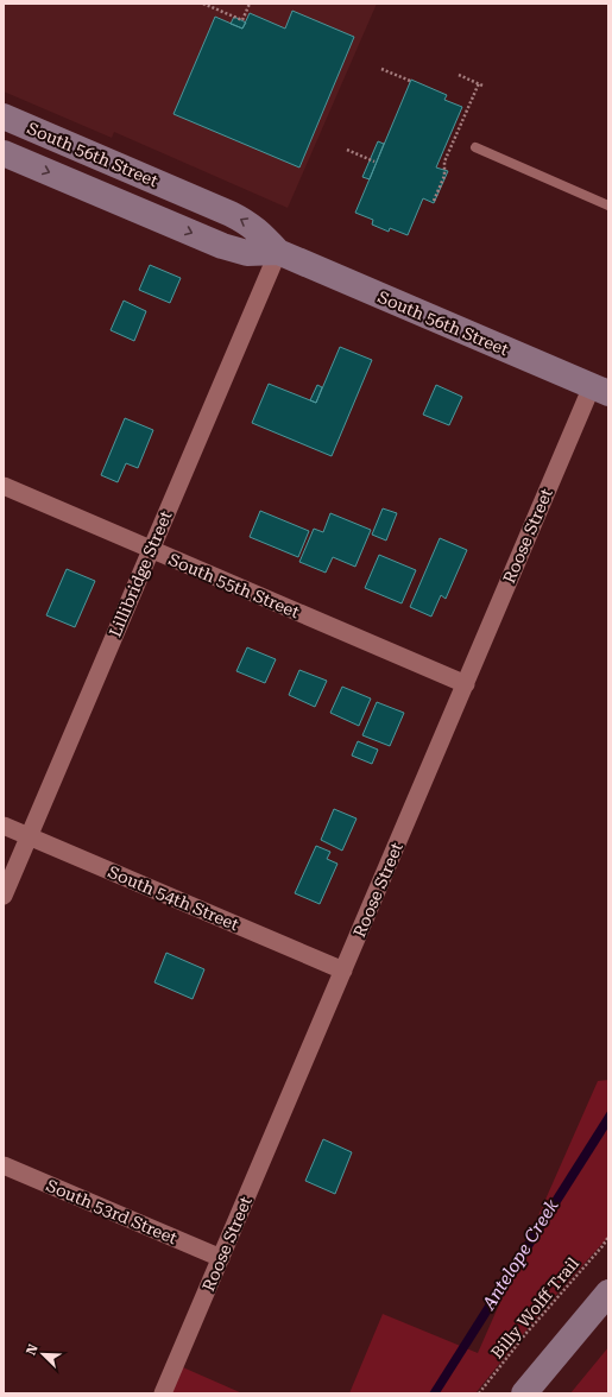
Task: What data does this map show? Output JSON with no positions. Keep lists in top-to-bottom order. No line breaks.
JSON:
{"streets":{"main road":["South 56th Street"],"street":["Roose Street","Lillibridge Street","South 55th Street","South 54th Street","South 53rd Street"],"path":["Billy Wolff Trail"]},"crossings":[["South 56th Street","Roose Street"],["South 56th Street","Lillibridge Street"],["Roose Street","South 55th Street"],["Roose Street","South 54th Street"],["Roose Street","South 53rd Street"],["Lillibridge Street","South 55th Street"],["Lillibridge Street","South 54th Street"]],"water":["Antelope Creek"],"north":"top left"}
